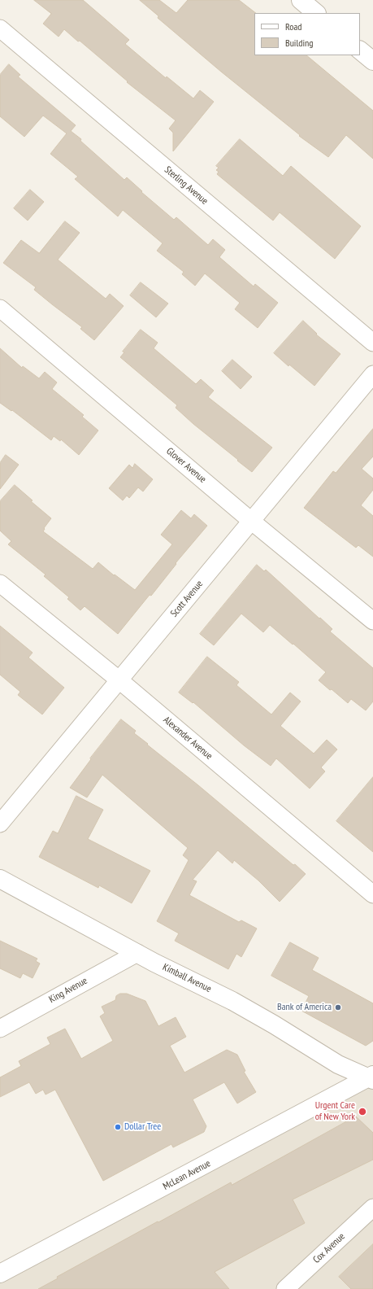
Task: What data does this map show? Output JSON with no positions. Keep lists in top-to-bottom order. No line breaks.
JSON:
{"streets":{"street":["Sterling Avenue","Glover Avenue","Scott Avenue","Alexander Avenue","Kimball Avenue","King Avenue","McLean Avenue","Cox Avenue"]},"crossings":[["Glover Avenue","Scott Avenue"],["Scott Avenue","Alexander Avenue"],["Kimball Avenue","King Avenue"],["Kimball Avenue","McLean Avenue"]],"places":["Bank of America","Urgent Care of New York","Dollar Tree"],"legend":["Road","Building"]}
